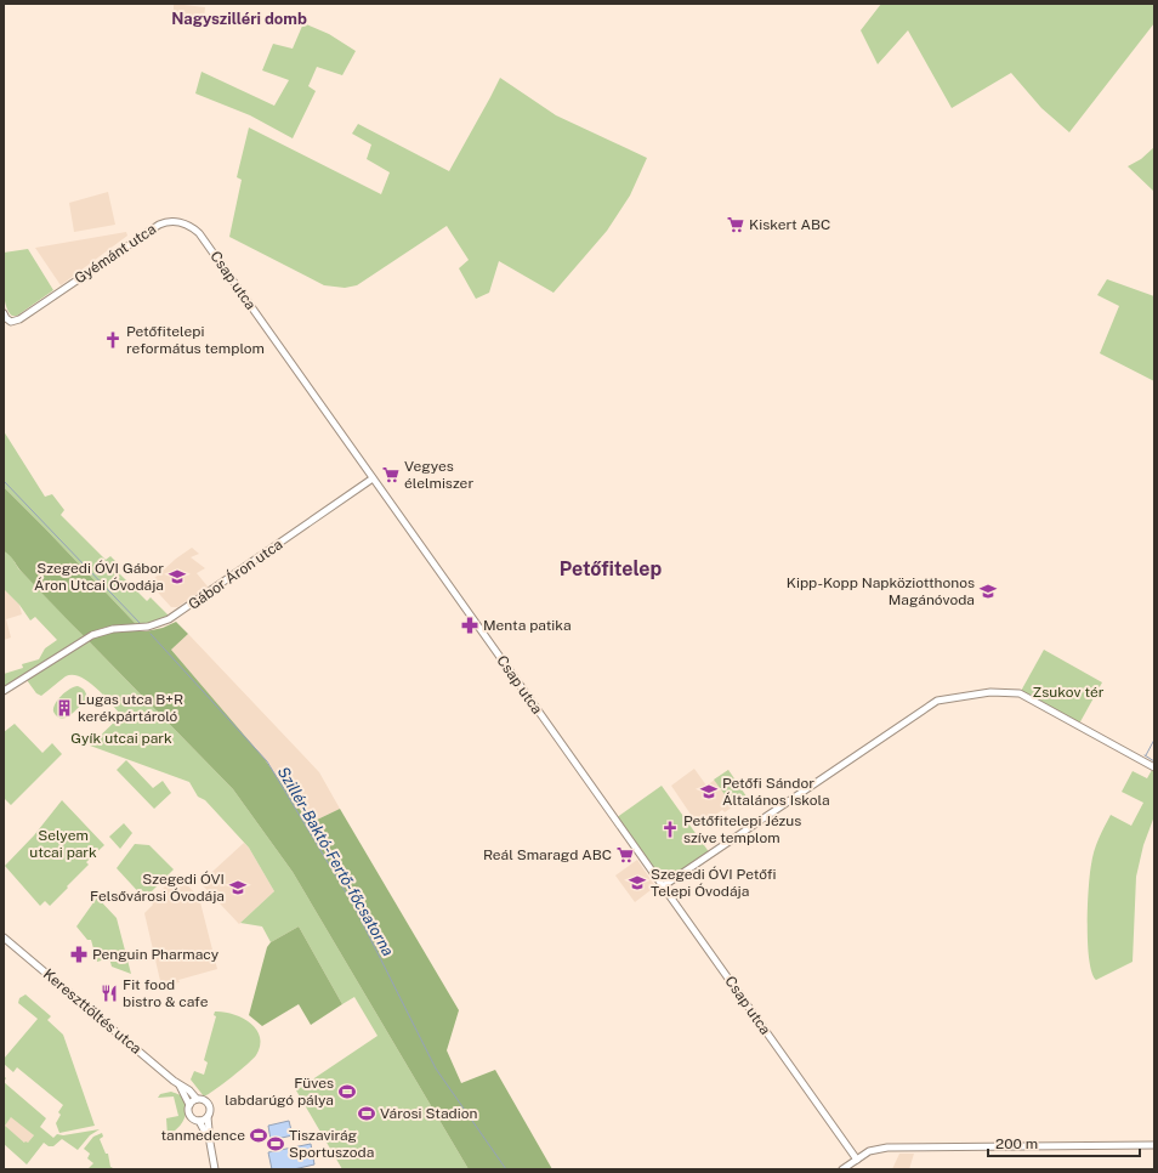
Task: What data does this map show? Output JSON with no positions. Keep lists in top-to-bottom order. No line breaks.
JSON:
{"streets":{"street":["Gyémánt utca","Csap utca","Gábor Áron utca","Kereszttöltés utca"]},"crossings":[["Gyémánt utca","Csap utca"],["Csap utca","Gábor Áron utca"]],"districts":["Nagyszilléri domb","Petőfitelep"],"water":["Szillér-Baktó-Fertő-főcsatorna"],"parks":["Zsukov tér","Gyík utcai park","Selyem utcai park"],"places":{"supermarket":["Kiskert ABC","Vegyes élelmiszer","Reál Smaragd ABC"],"church":["Petőfitelepi református templom","Petőfitelepi Jézus szíve templom"],"school or university":["Szegedi ÓVI Gábor Áron Utcai Óvodája","Kipp-Kopp Napköziotthonos Magánóvoda","Petőfi Sándor Általános Iskola","Szegedi ÓVI Petőfi Telepi Óvodája","Szegedi ÓVI Felsővárosi Óvodája"],"pharmacy":["Menta patika","Penguin Pharmacy"],"building":["Lugas utca B+R kerékpártároló"],"restaurant":["Fit food bistro & cafe"],"sports":["Füves labdarúgó pálya","Városi Stadion","tanmedence","Tiszavirág Sportuszoda"]},"scale_bar":"200 m"}
